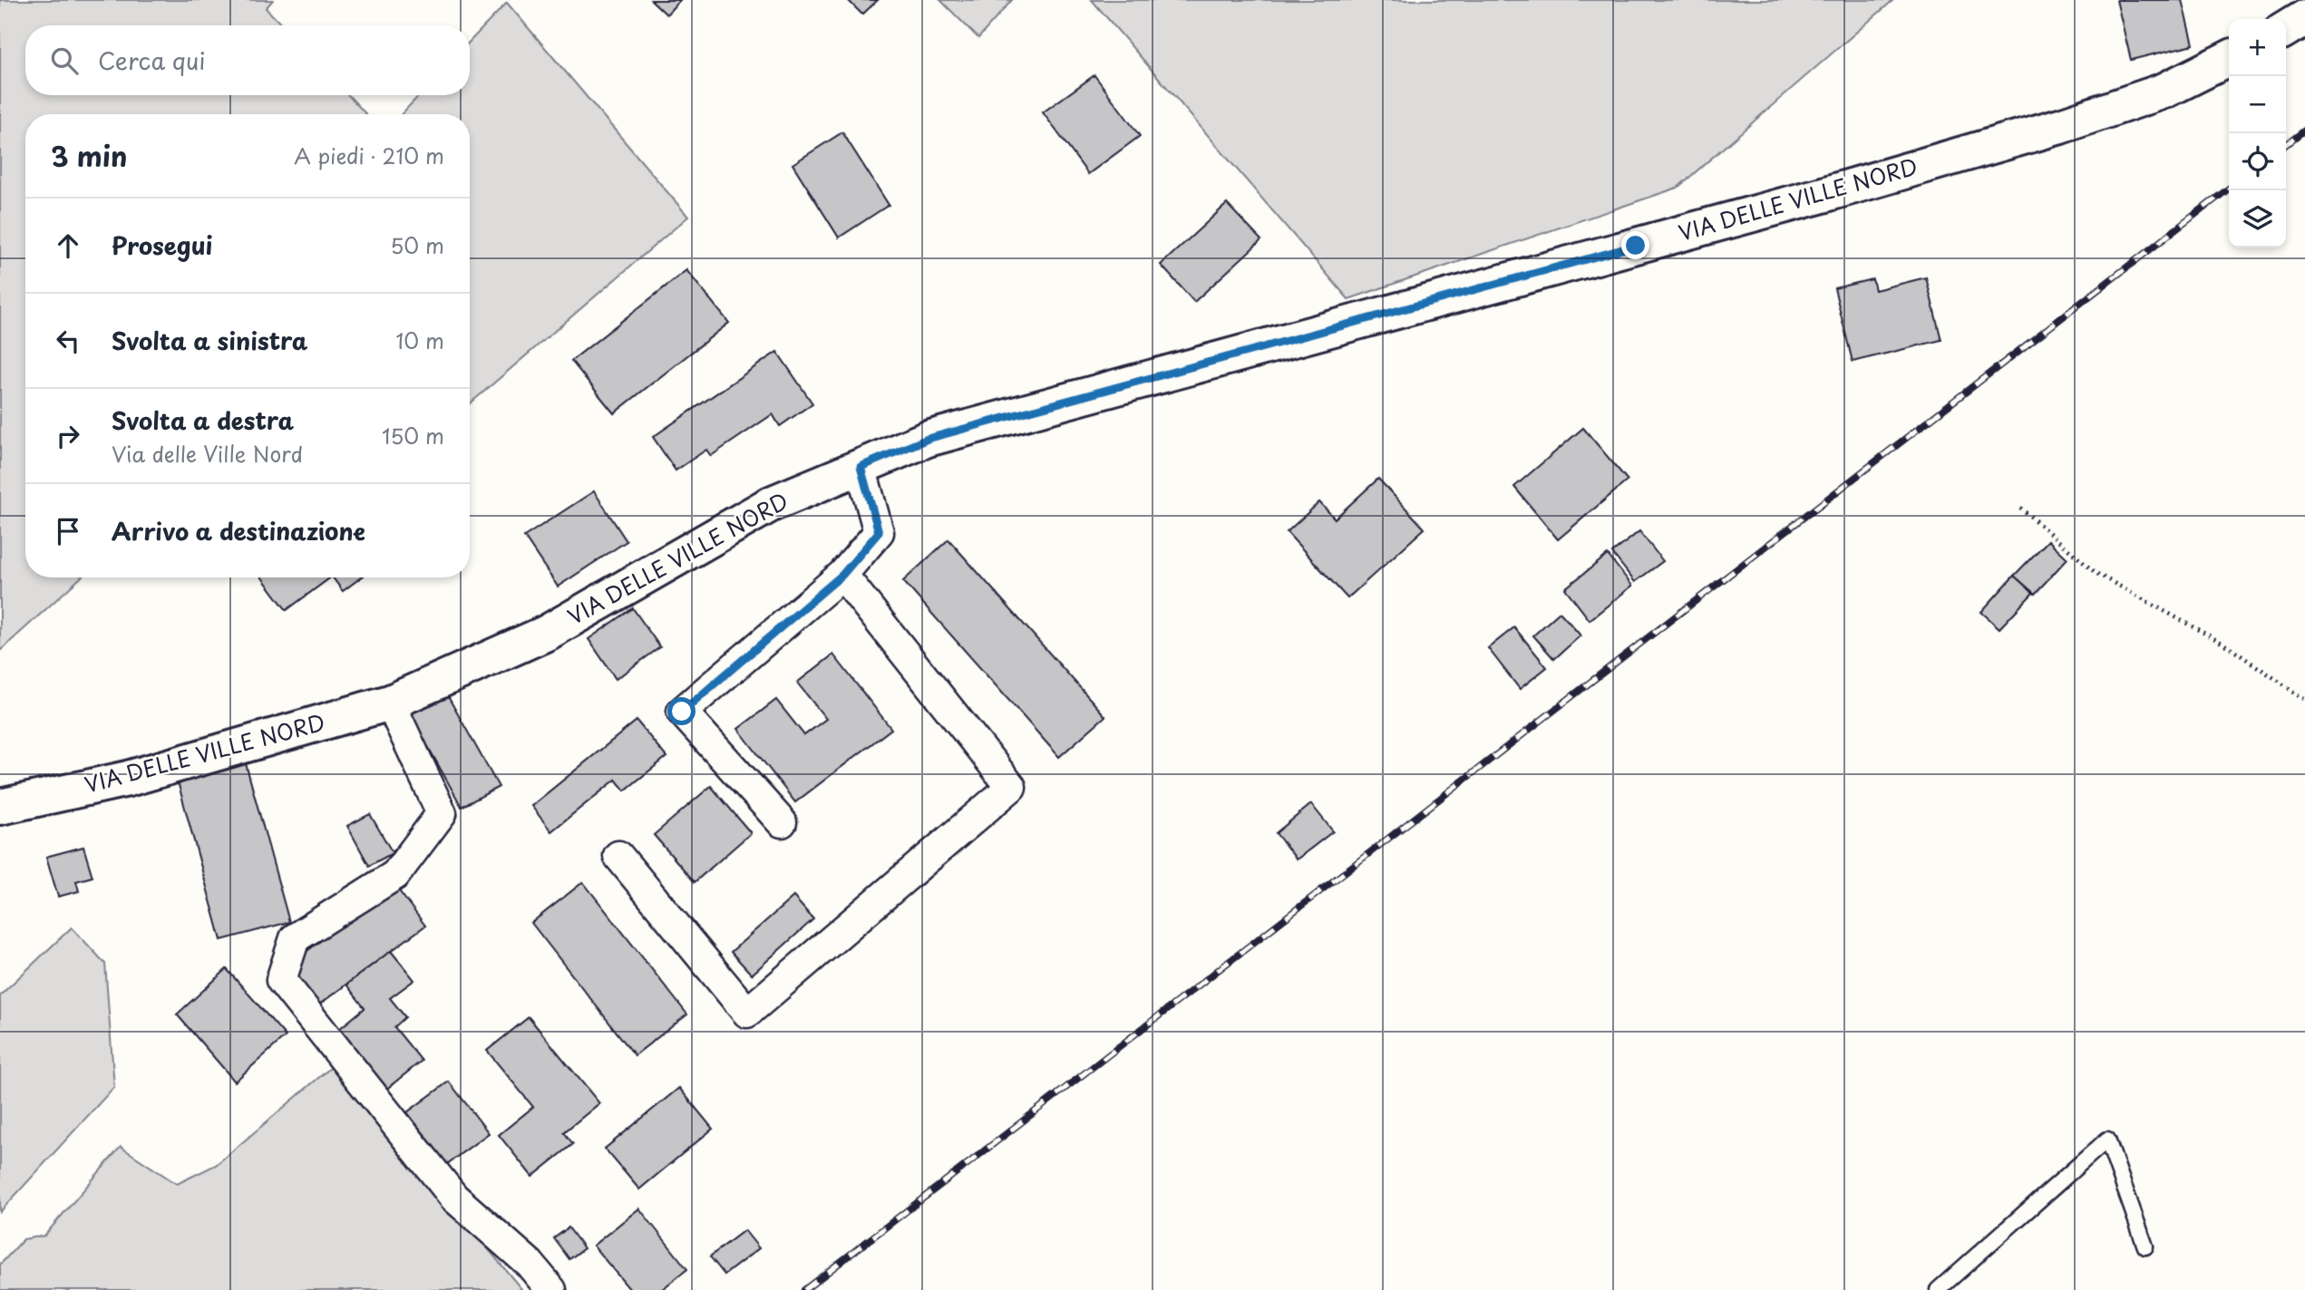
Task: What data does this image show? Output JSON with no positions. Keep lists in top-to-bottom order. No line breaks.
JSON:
{"streets":{"street":["VIA DELLE VILLE NORD"]},"page":{"map_buttons":["+","−"],"search":"Cerca qui","heading":["3 min","A piedi · 210 m"],"list":[["Prosegui","50 m"],["Svolta a sinistra","10 m"],["Svolta a destra","Via delle Ville Nord","150 m"],"Arrivo a destinazione"]}}
